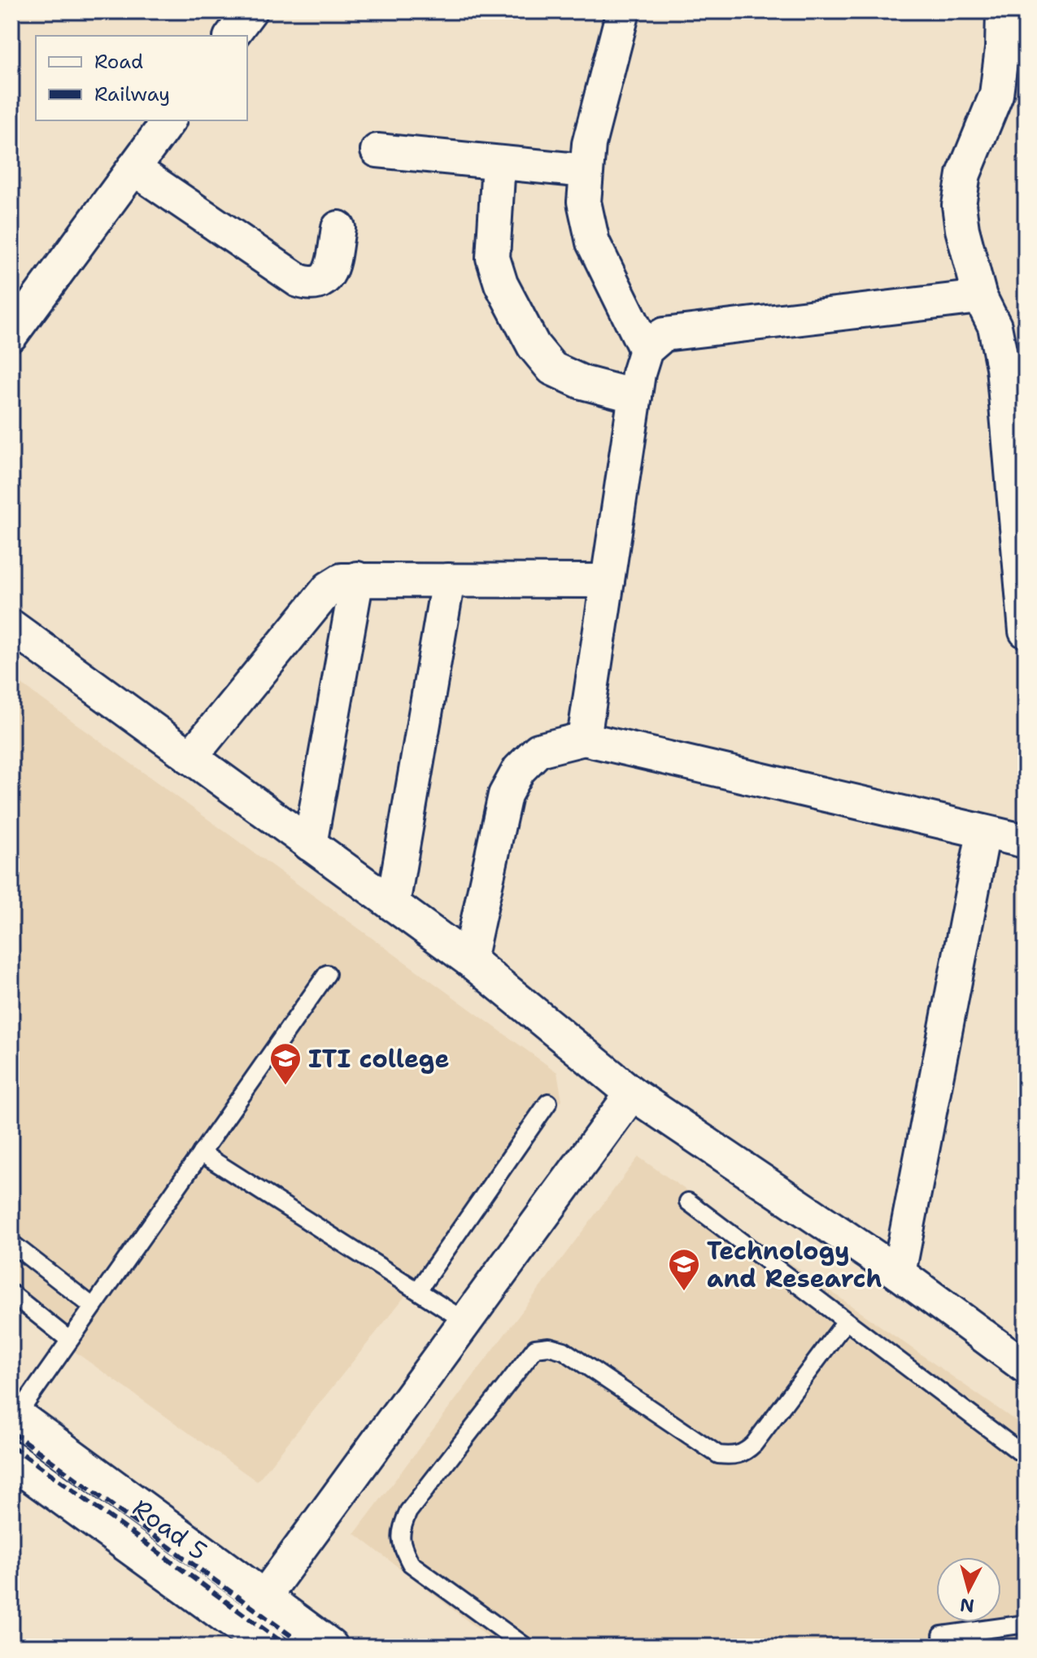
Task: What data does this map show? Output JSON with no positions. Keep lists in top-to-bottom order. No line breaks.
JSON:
{"streets":{"street":["Road 5"]},"places":{"school or university":["ITI college","Technology and Research"]},"legend":["Road","Railway"],"north":"bottom"}
